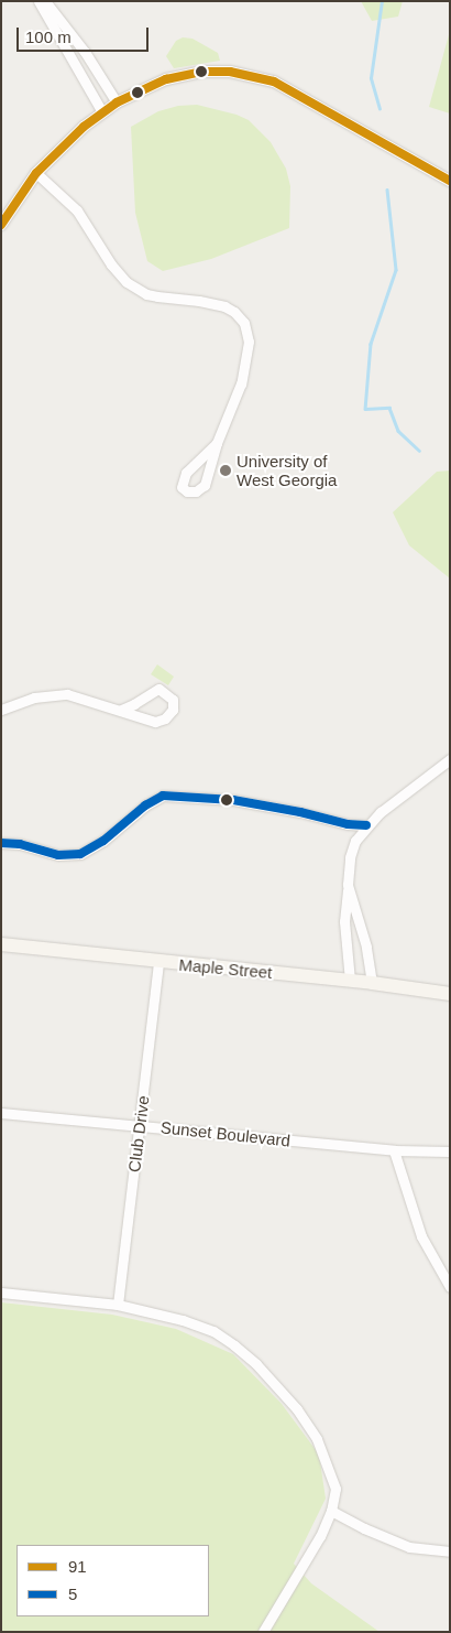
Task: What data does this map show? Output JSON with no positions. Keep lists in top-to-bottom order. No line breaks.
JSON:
{"streets":{"main road":["Maple Street"],"street":["Club Drive","Sunset Boulevard"]},"crossings":[["Maple Street","Club Drive"],["Club Drive","Sunset Boulevard"]],"places":["University of West Georgia"],"lines":["transit line 91","transit line 5"],"legend":["91","5"],"scale_bar":"100 m"}
